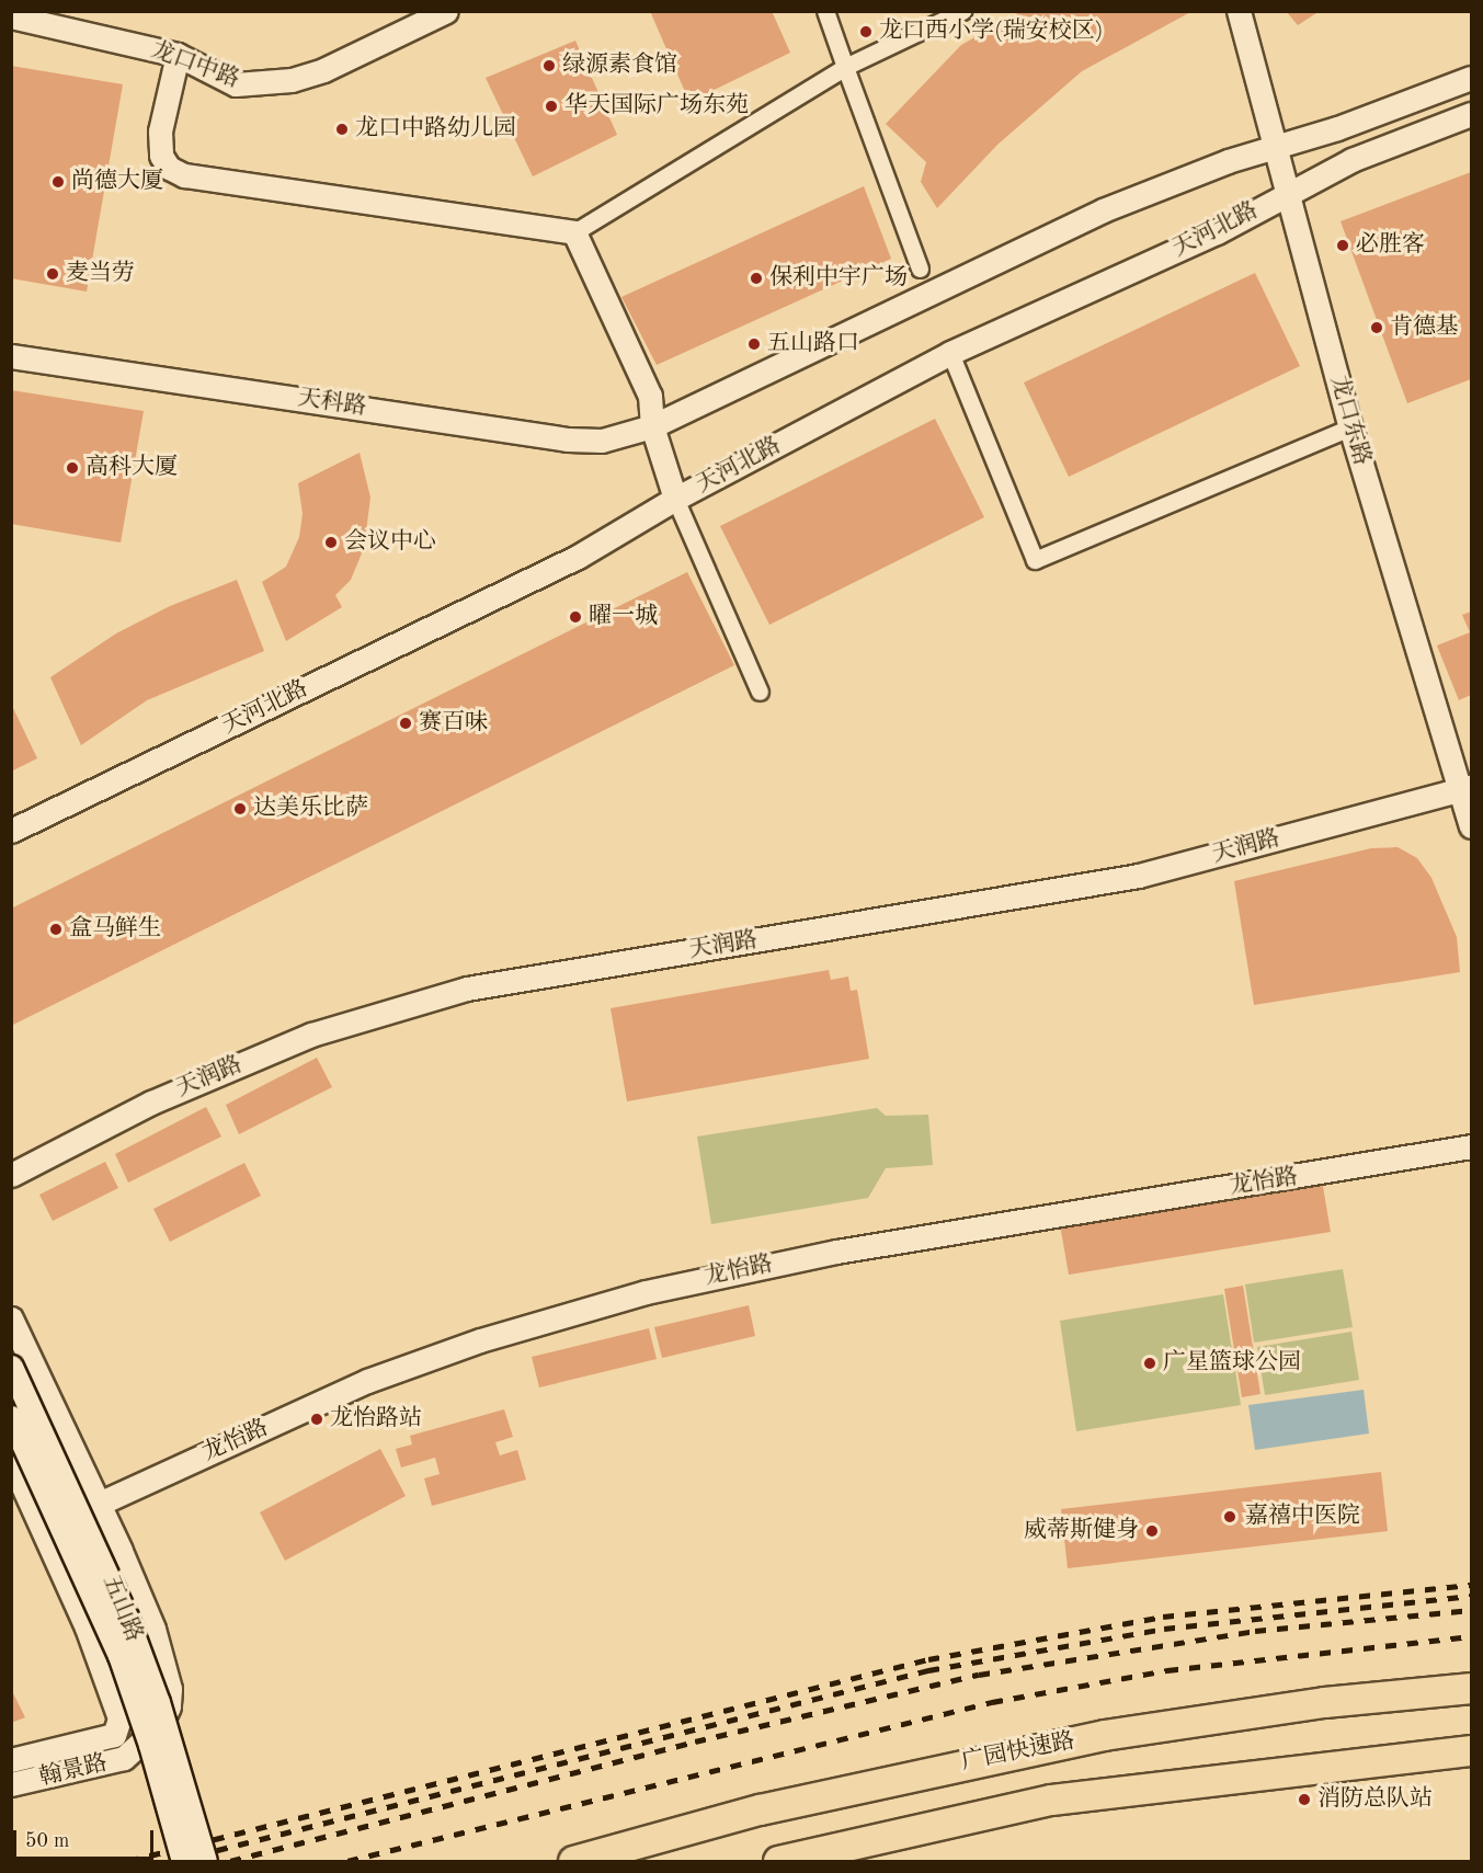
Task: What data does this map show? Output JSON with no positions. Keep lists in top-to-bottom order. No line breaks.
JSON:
{"streets":{"highway":["广园快速路"],"street":["龙口中路","天河北路","天科路","龙口东路","天润路","龙怡路","五山路","翰景路"]},"crossings":[["天河北路","龙口东路"],["龙口东路","天润路"],["龙怡路","翰景路"]],"places":["龙口西小学(瑞安校区)","绿源素食馆","华天国际广场东苑","龙口中路幼儿园","尚德大厦","必胜客","麦当劳","保利中宇广场","肯德基","五山路口","高科大厦","会议中心","曜一城","赛百味","达美乐比萨","盒马鲜生","广星篮球公园","龙怡路站","嘉禧中医院","威蒂斯健身","消防总队站"],"scale_bar":"50 m"}
